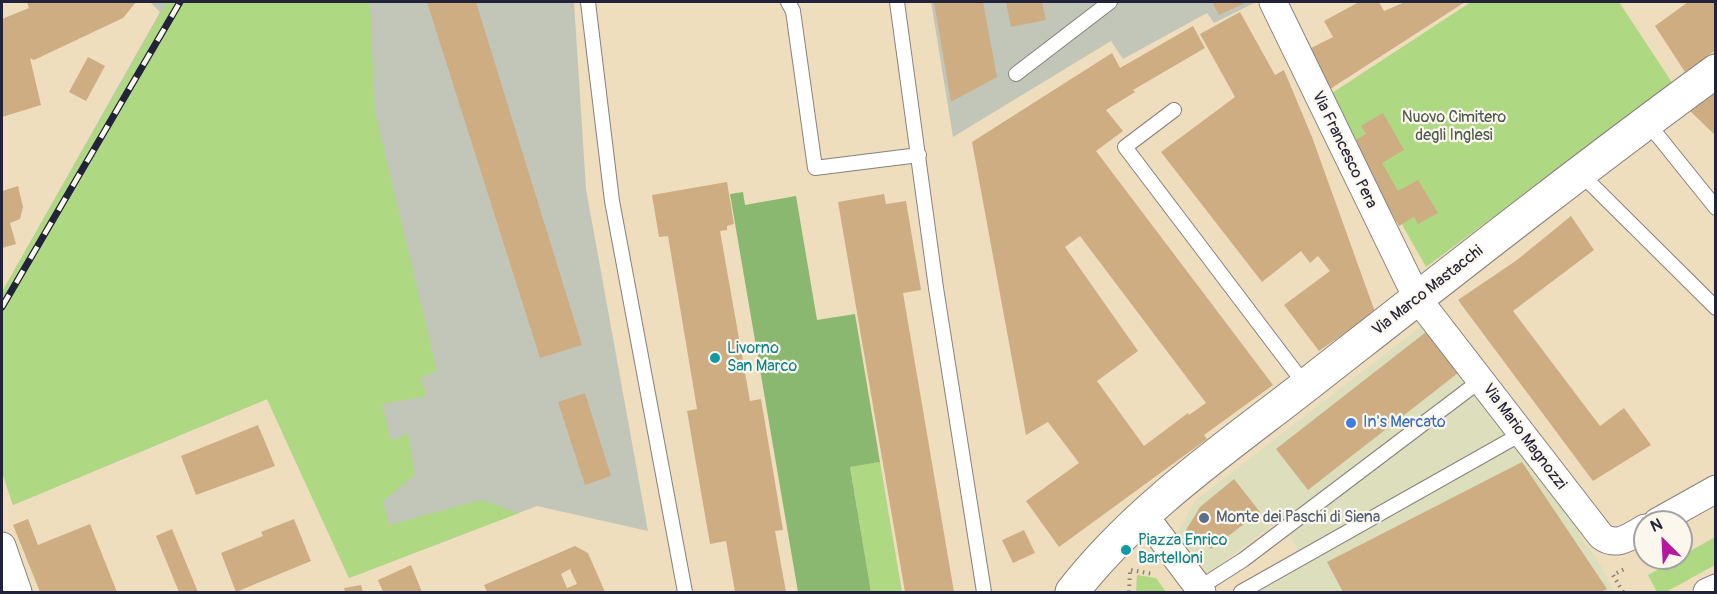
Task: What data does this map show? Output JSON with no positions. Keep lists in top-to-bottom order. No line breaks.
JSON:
{"streets":{"street":["Via Francesco Pera","Via Marco Mastacchi","Via Mario Magnozzi"]},"crossings":[["Via Francesco Pera","Via Marco Mastacchi"],["Via Francesco Pera","Via Mario Magnozzi"],["Via Marco Mastacchi","Via Mario Magnozzi"]],"parks":["Nuovo Cimitero degli Inglesi"],"places":["Livorno San Marco","In's Mercato","Monte dei Paschi di Siena","Piazza Enrico Bartelloni"],"north":"top left"}
